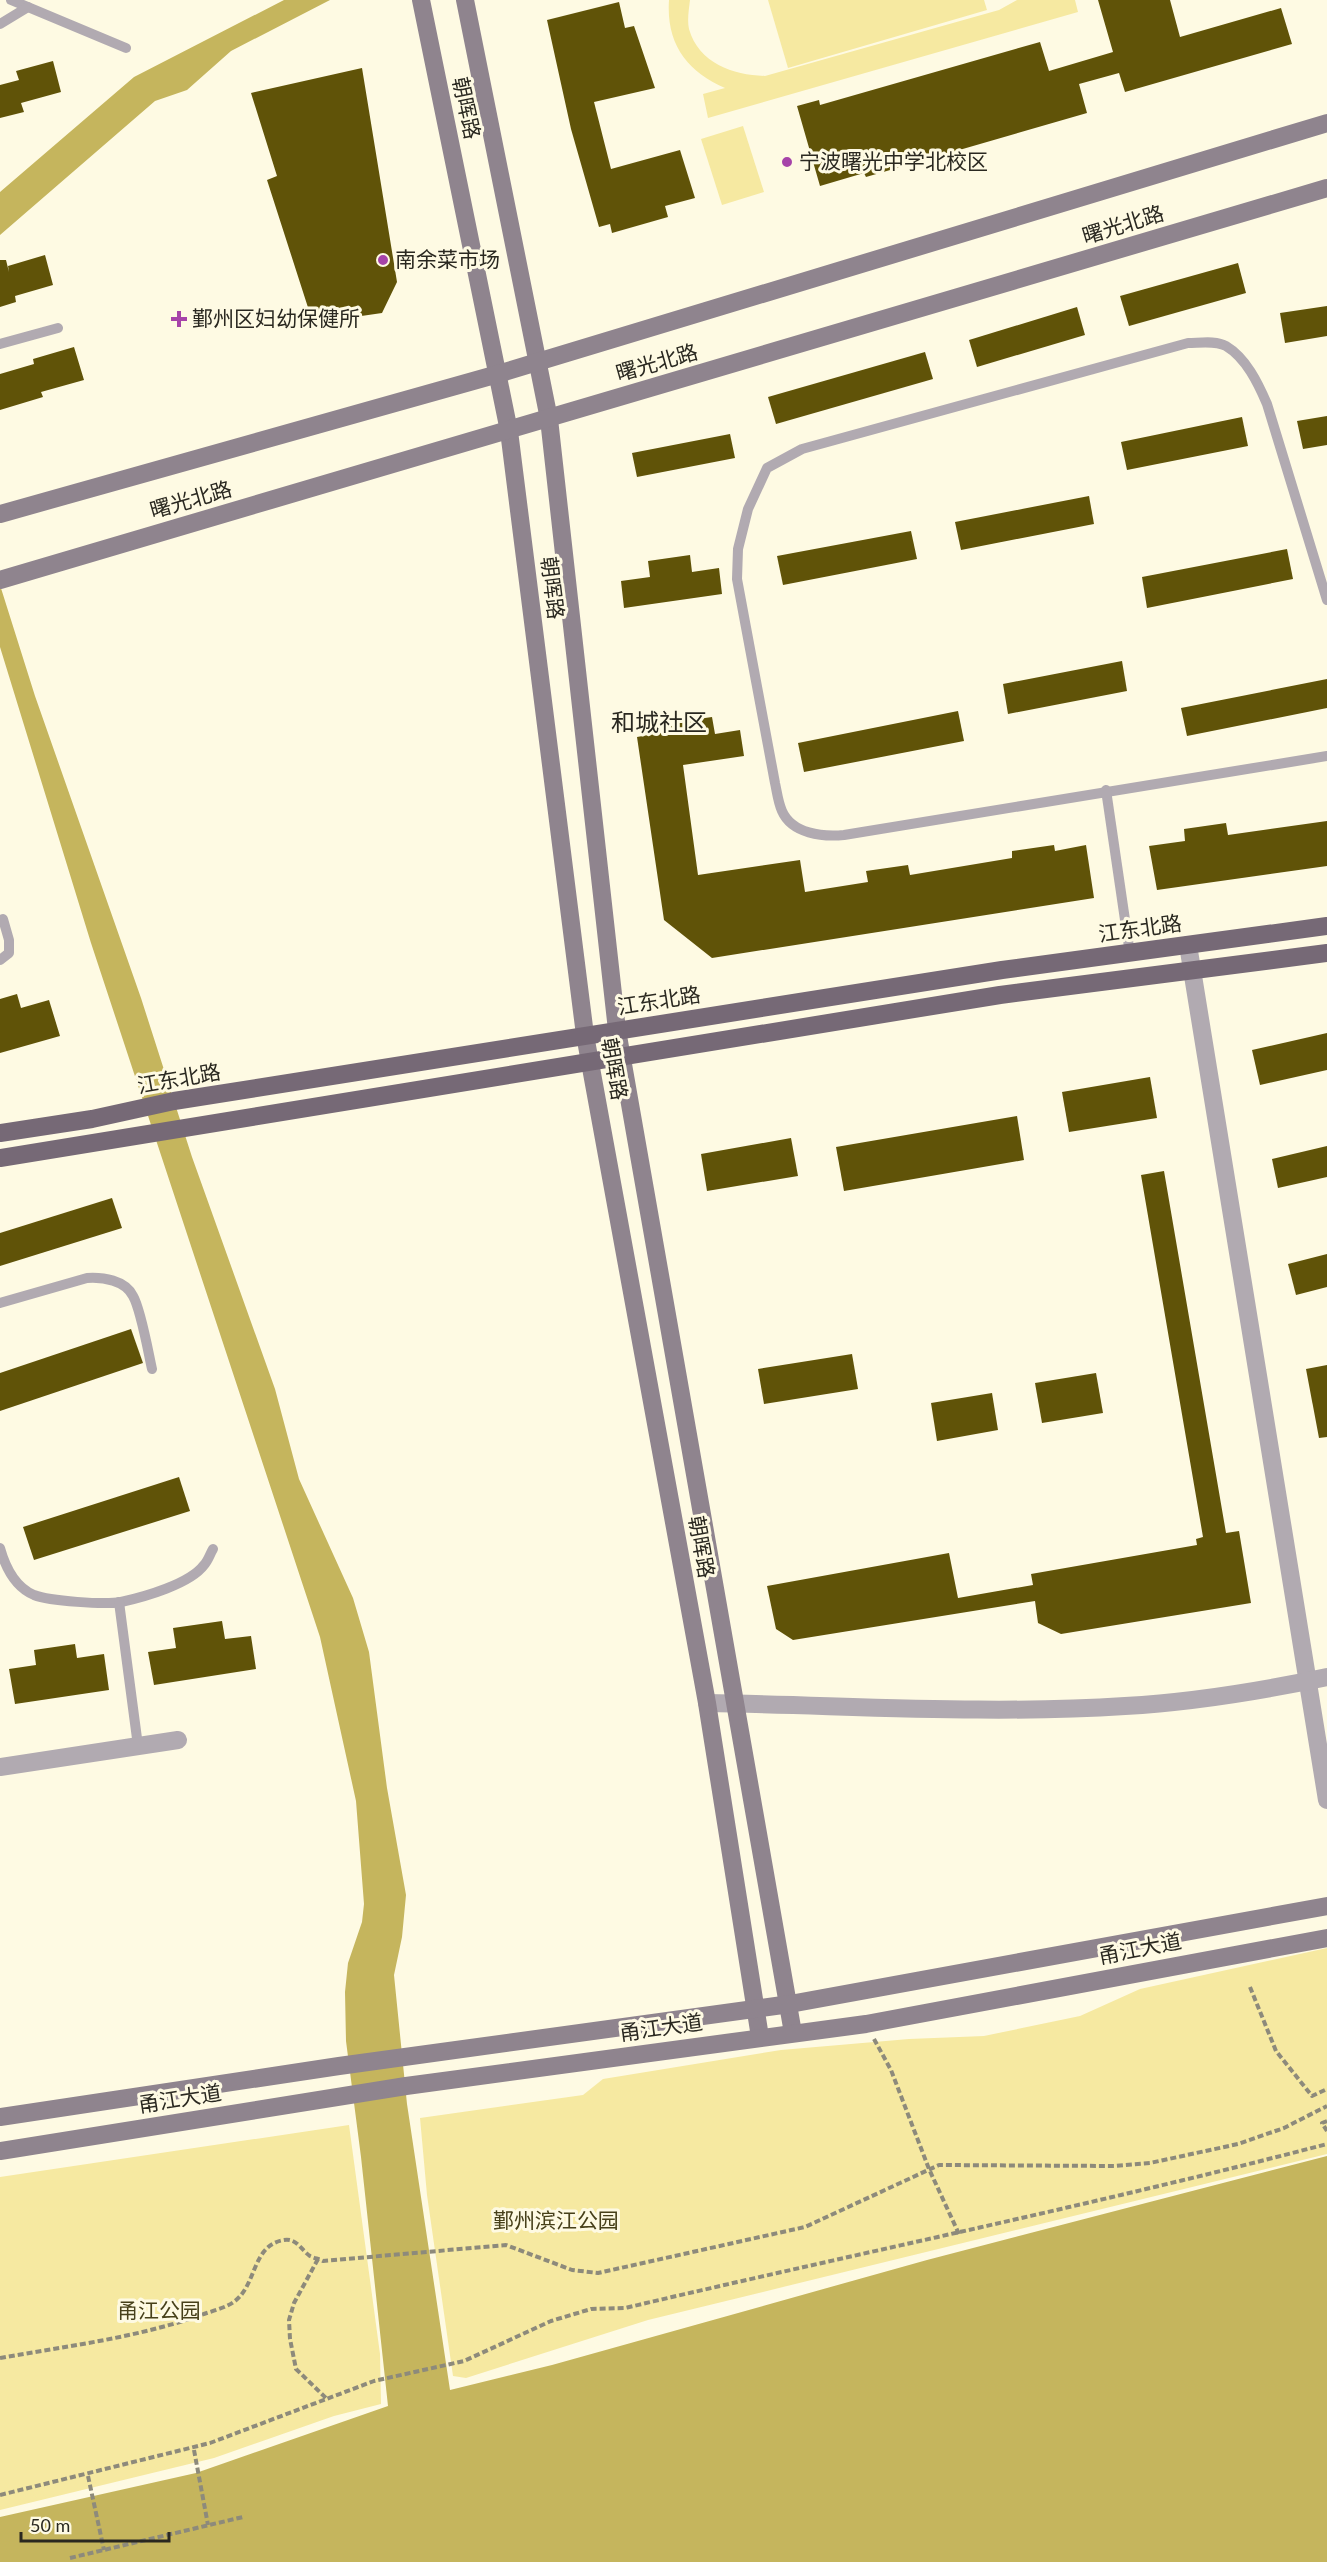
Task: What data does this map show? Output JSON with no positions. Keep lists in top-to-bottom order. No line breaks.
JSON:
{"streets":{"main road":["朝晖路","曙光北路","江东北路","甬江大道"]},"crossings":[["朝晖路","曙光北路"],["朝晖路","江东北路"],["朝晖路","甬江大道"]],"districts":["和城社区"],"parks":["鄞州滨江公园","甬江公园"],"places":{"other":["宁波曙光中学北校区","南余菜市场"],"health":["鄞州区妇幼保健所"]},"scale_bar":"50 m"}
